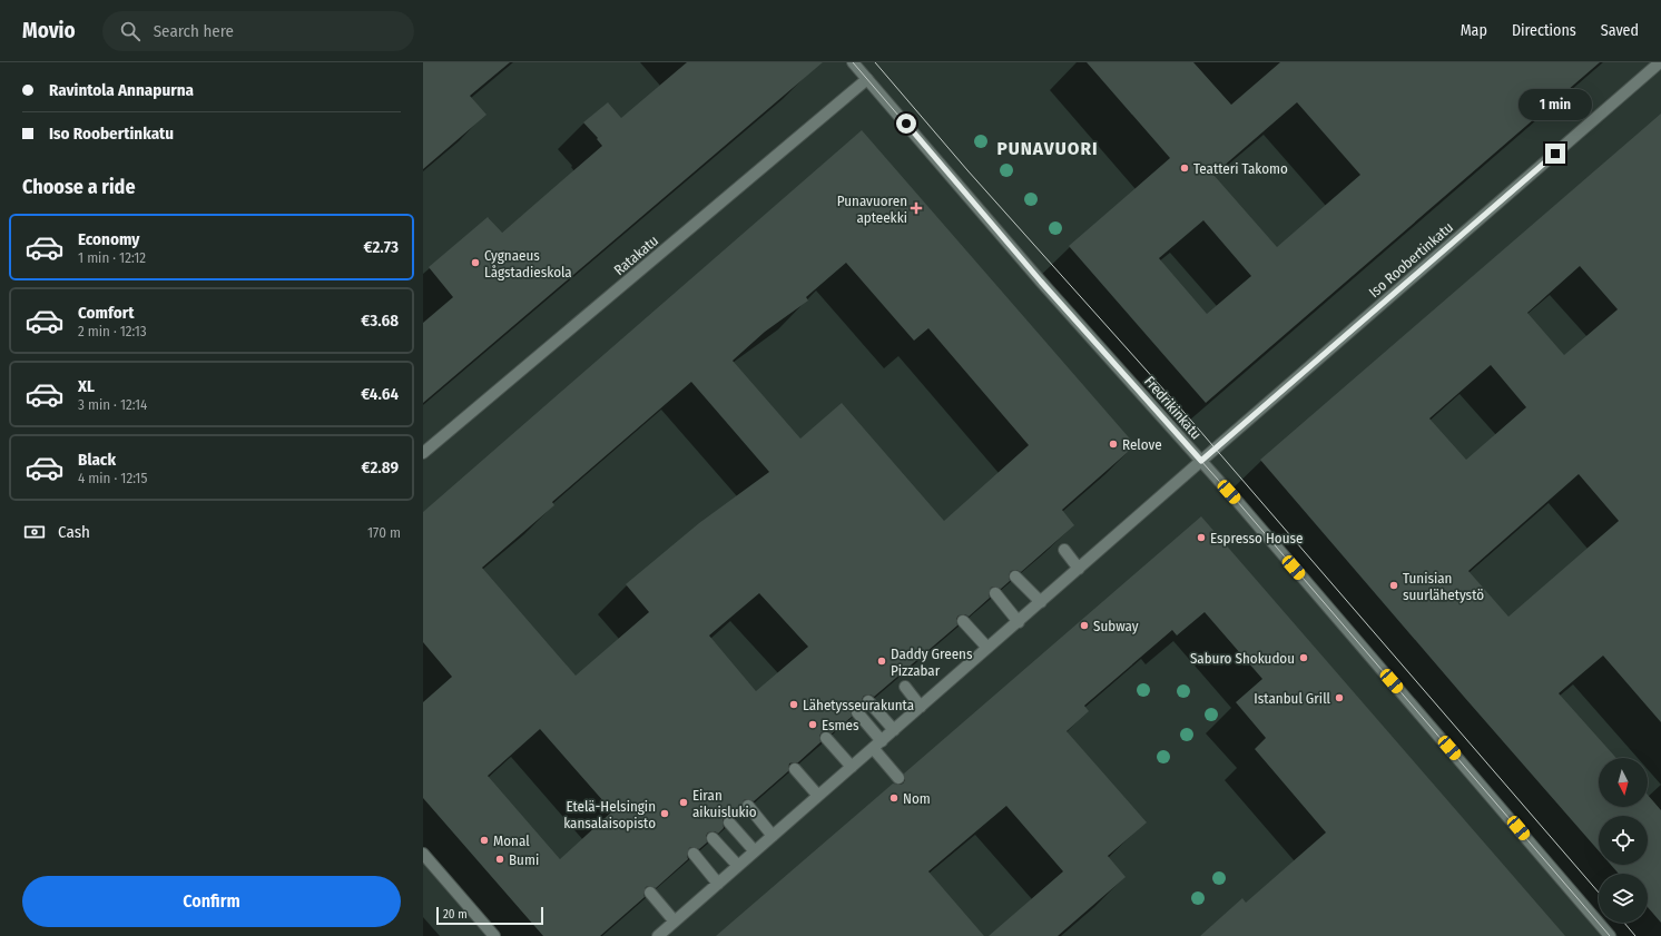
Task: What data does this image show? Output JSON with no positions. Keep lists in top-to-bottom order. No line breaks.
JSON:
{"streets":{"street":["Ratakatu","Iso Roobertinkatu","Fredrikinkatu"]},"crossings":[["Ratakatu","Fredrikinkatu"],["Iso Roobertinkatu","Fredrikinkatu"]],"districts":["PUNAVUORI"],"places":{"other":["Teatteri Takomo","Cygnaeus Lågstadieskola","Relove","Espresso House","Tunisian suurlähetystö","Subway","Saburo Shokudou","Daddy Greens Pizzabar","Istanbul Grill","Lähetysseurakunta","Esmes","Nom","Eiran aikuislukio","Etelä-Helsingin kansalaisopisto","Monal","Bumi"],"health":["Punavuoren apteekki"]},"scale_bar":"20 m","north":"bottom","page":{"header":"Movio","search":"Search here","nav":["Map","Directions","Saved"],"banner":["Ravintola Annapurna","Iso Roobertinkatu"],"bubble":"1 min","heading":"Choose a ride","list":[{"name":"Economy","note":"1 min · 12:12","value":"€2.73"},{"name":"Comfort","note":"2 min · 12:13","value":"€3.68"},{"name":"XL","note":"3 min · 12:14","value":"€4.64"},{"name":"Black","note":"4 min · 12:15","value":"€2.89"}],"pay":["Cash","170 m"],"buttons":"Confirm","scale":"20 m"}}
